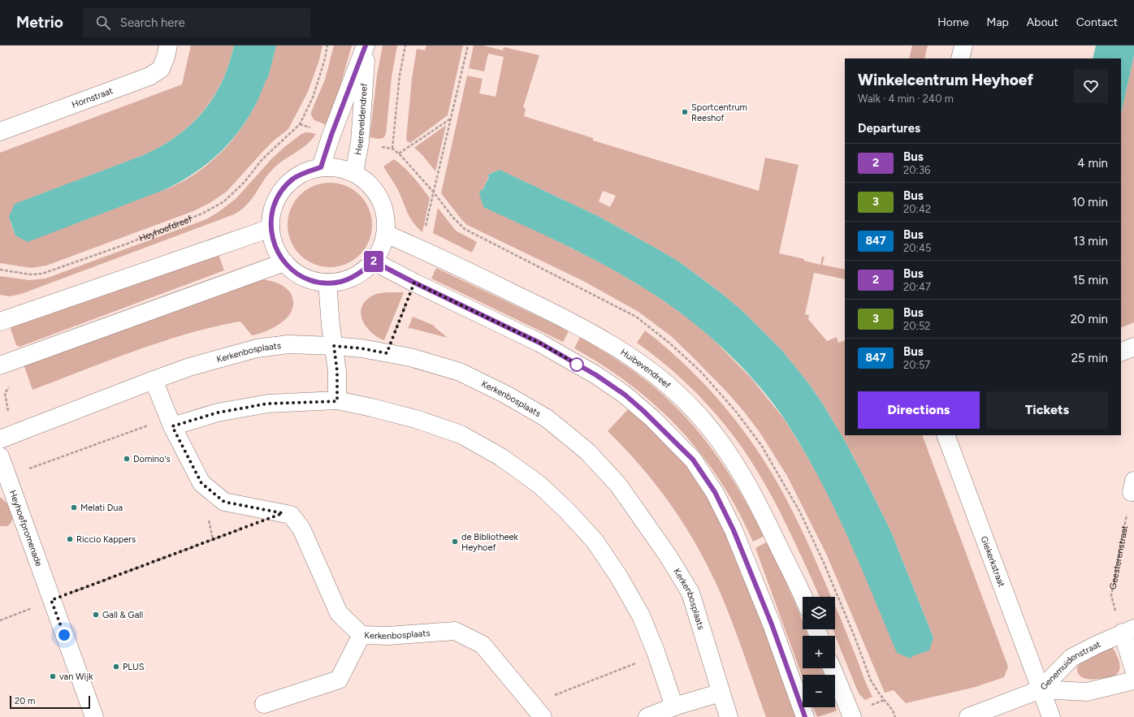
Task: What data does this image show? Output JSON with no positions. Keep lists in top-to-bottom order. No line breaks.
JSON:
{"streets":{"street":["Hornstraat","Heereveldendreef","Kerkenbosplaats","Huibevendreef","Heyhoefpromenade","Giekerkstraat","Genemuidenstraat"],"path":["Heyhoefdreef","Geesterenstraat"]},"crossings":[["Heereveldendreef","Huibevendreef"],["Geesterenstraat","Genemuidenstraat"],["Giekerkstraat","Genemuidenstraat"]],"places":["Sportcentrum Reeshof","Domino's","Melati Dua","Riccio Kappers","de Bibliotheek Heyhoef","Gall & Gall","PLUS","van Wijk"],"lines":["bus line 2"],"scale_bar":"20 m","page":{"header":"Metrio","search":"Search here","nav":["Home","Map","About","Contact"],"on_map":"2","heading":[["Winkelcentrum Heyhoef","Walk · 4 min · 240 m"],"Departures"],"list":[{"mark":"2","name":"Bus","note":"20:36","value":"4 min"},{"mark":"3","name":"Bus","note":"20:42","value":"10 min"},{"mark":"847","name":"Bus","note":"20:45","value":"13 min"},{"mark":"2","name":"Bus","note":"20:47","value":"15 min"},{"mark":"3","name":"Bus","note":"20:52","value":"20 min"},{"mark":"847","name":"Bus","note":"20:57","value":"25 min"}],"buttons":["Directions","Tickets"],"map_buttons":["+","−"],"scale":"20 m"}}
